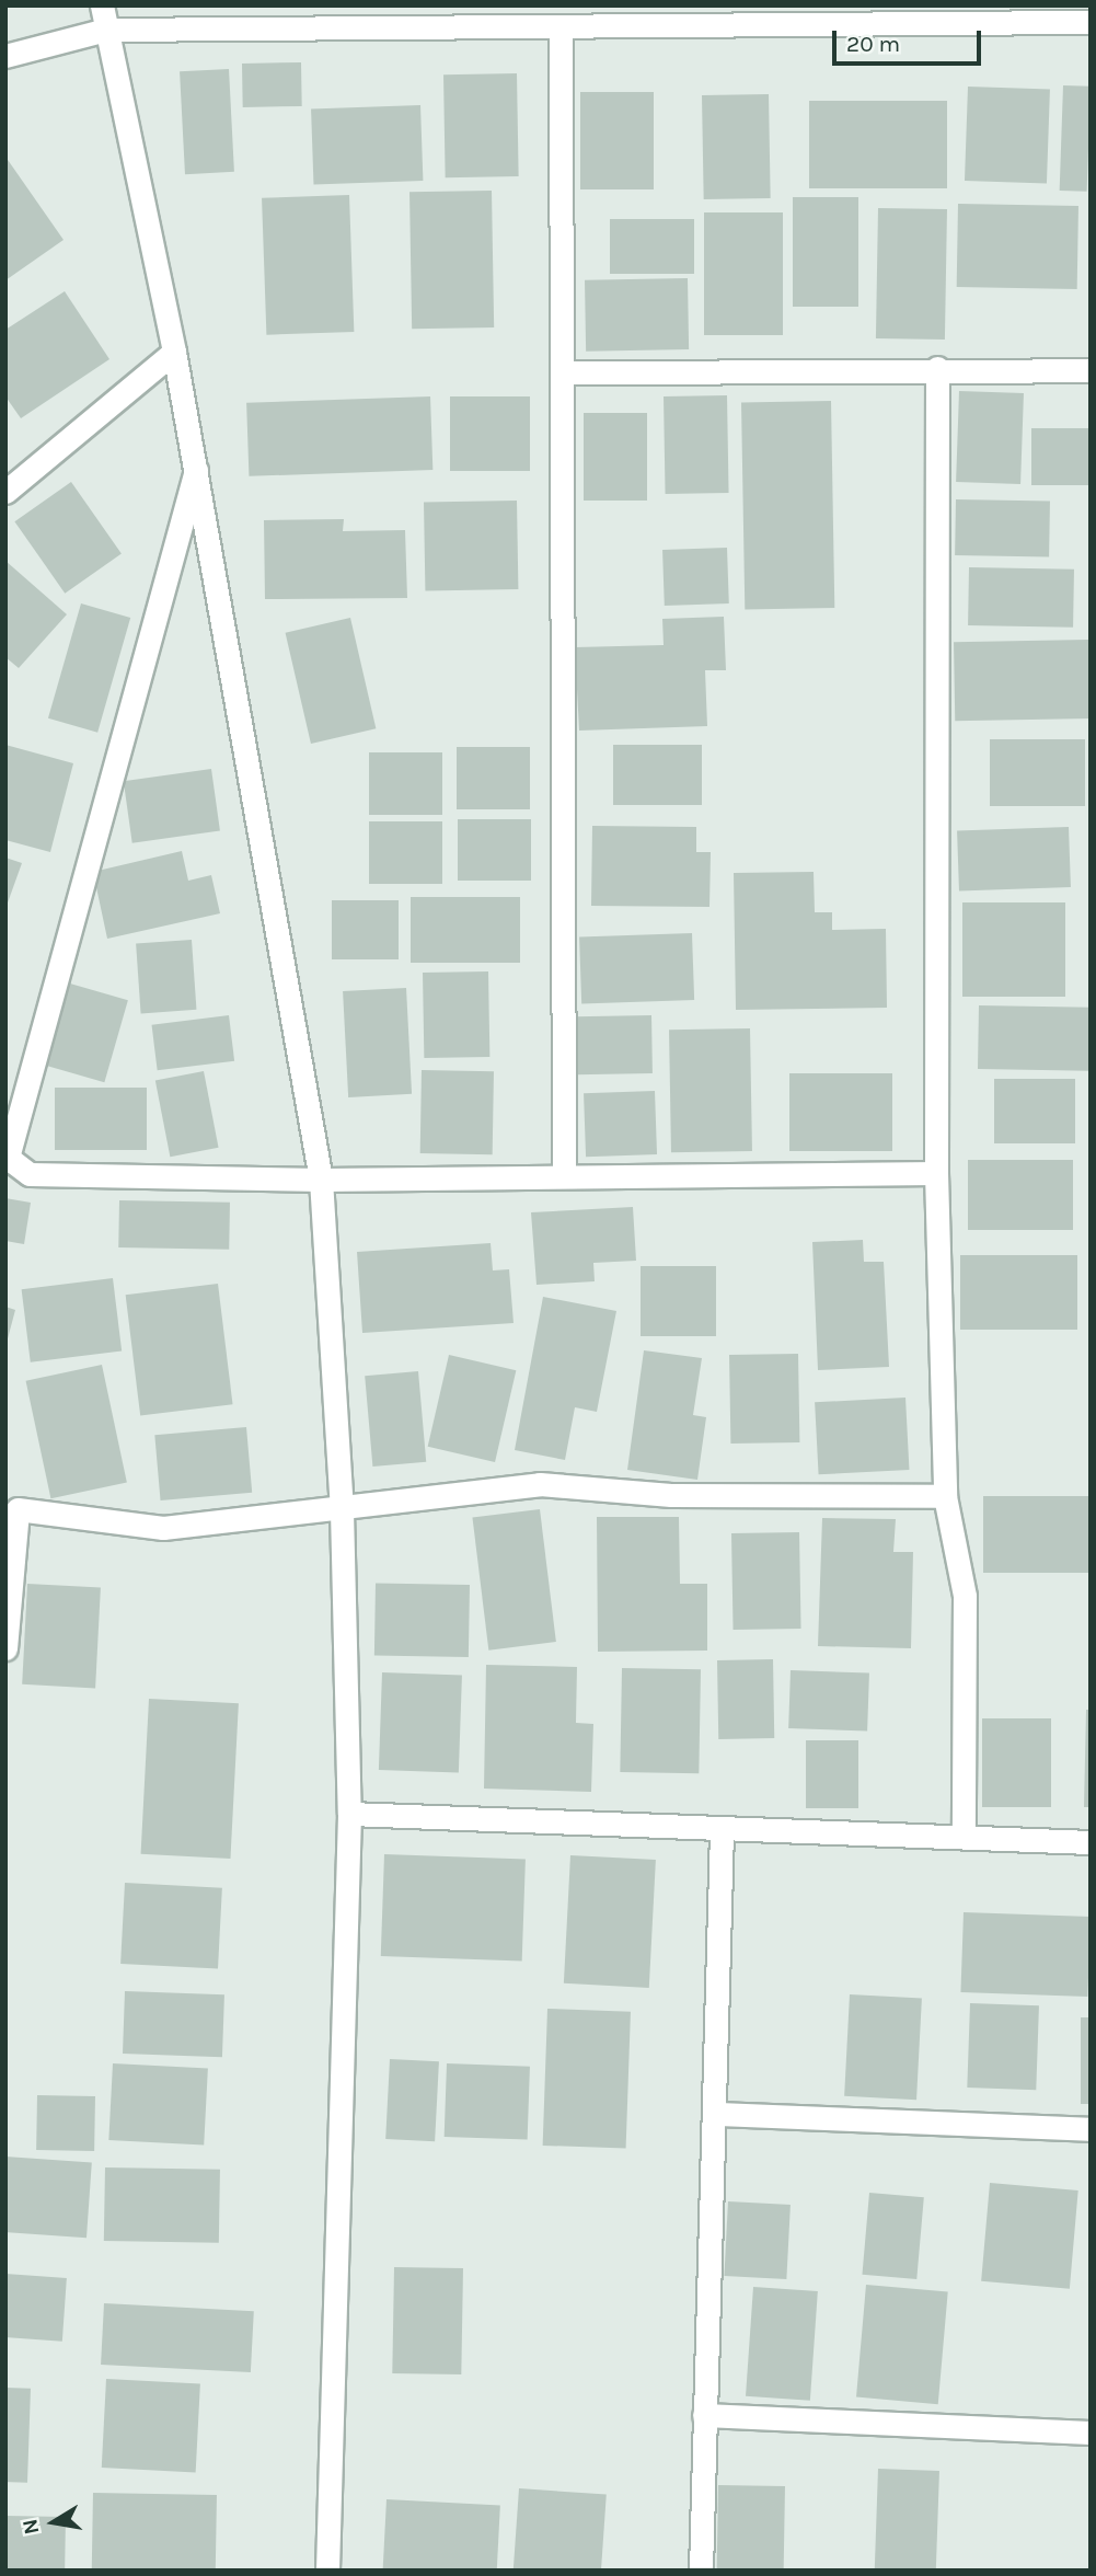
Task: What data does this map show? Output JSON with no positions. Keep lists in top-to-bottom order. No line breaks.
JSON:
{"scale_bar":"20 m","north":"left"}
